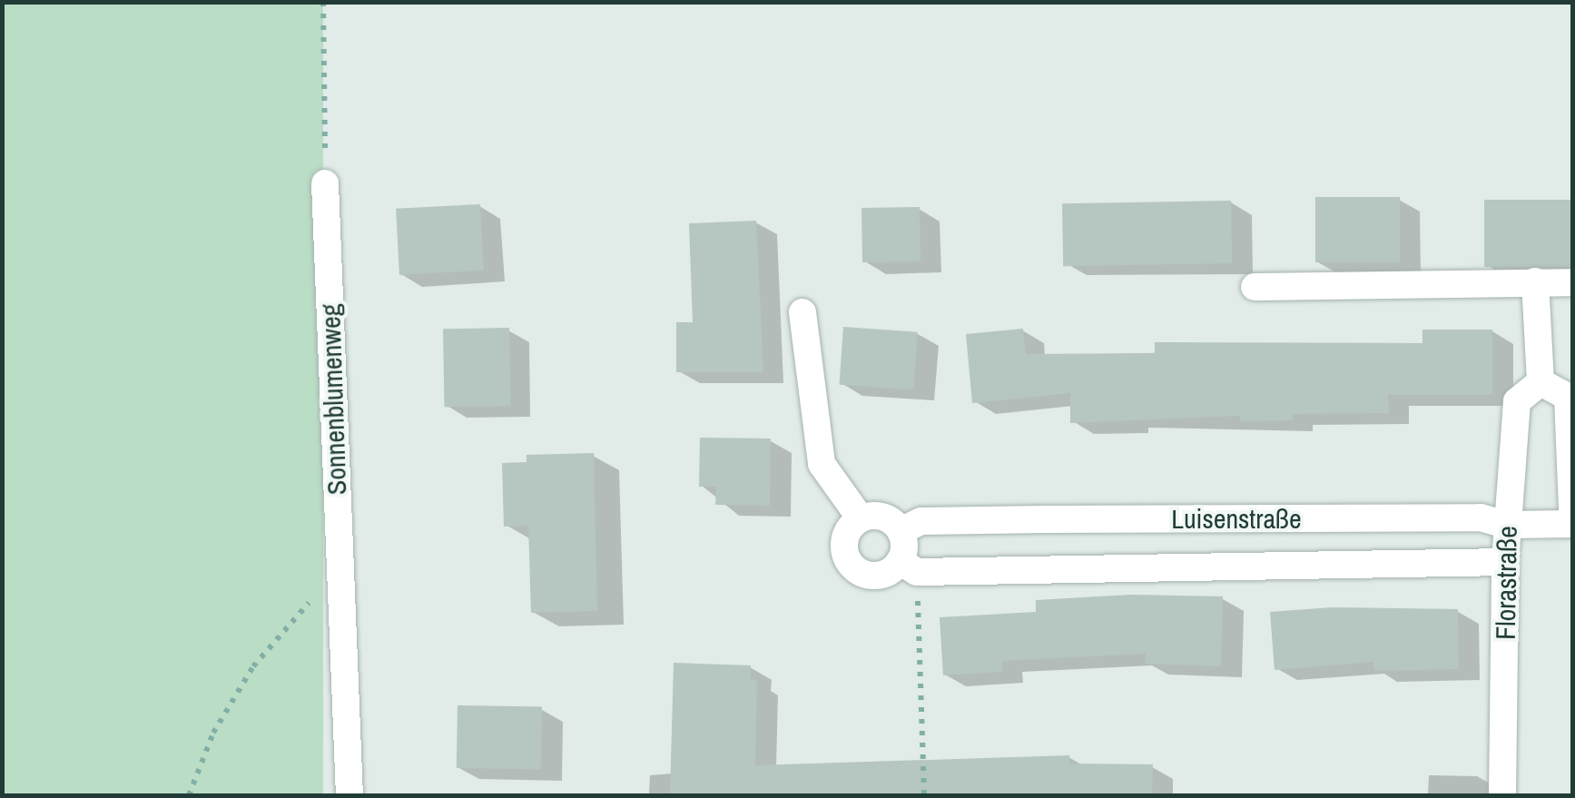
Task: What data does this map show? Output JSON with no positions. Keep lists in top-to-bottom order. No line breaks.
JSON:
{"streets":{"street":["Sonnenblumenweg","Luisenstraße","Florastraße"]},"crossings":[["Luisenstraße","Florastraße"]]}
